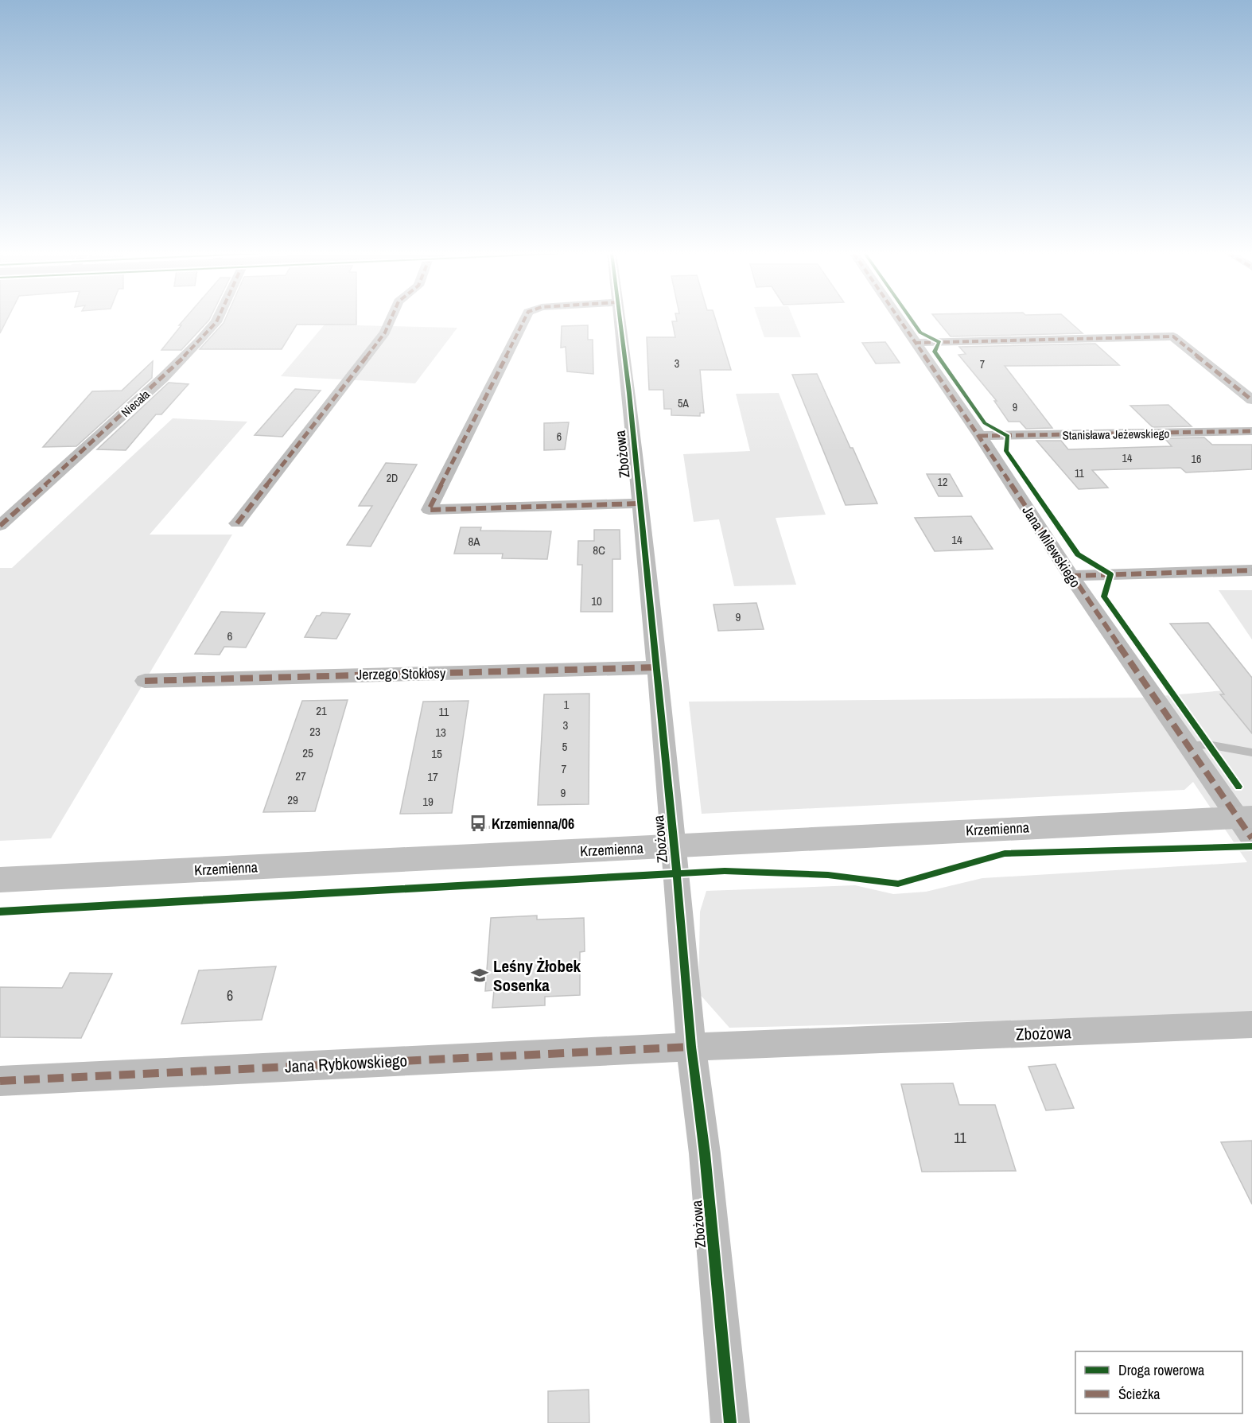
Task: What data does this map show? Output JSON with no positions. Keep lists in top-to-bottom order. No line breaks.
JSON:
{"streets":{"main road":["Krzemienna"],"street":["Niecała","Stanisława Jeżewskiego","Zbożowa","Jana Milewskiego","Jerzego Stokłosy","Jana Rybkowskiego"]},"crossings":[["Stanisława Jeżewskiego","Jana Milewskiego"],["Zbożowa","Jerzego Stokłosy"],["Zbożowa","Krzemienna"],["Zbożowa","Jana Rybkowskiego"],["Jana Milewskiego","Krzemienna"]],"places":{"bus stop":["Krzemienna/06"],"school or university":["Leśny Żłobek Sosenka"]},"house_numbers":["3","7","5A","9","6","14","16","11","2D","12","14","8A","8C","10","9","6","1","21","11","3","23","13","5","25","15","7","27","17","9","29","19","6","11"],"legend":["Droga rowerowa","Ścieżka"]}
